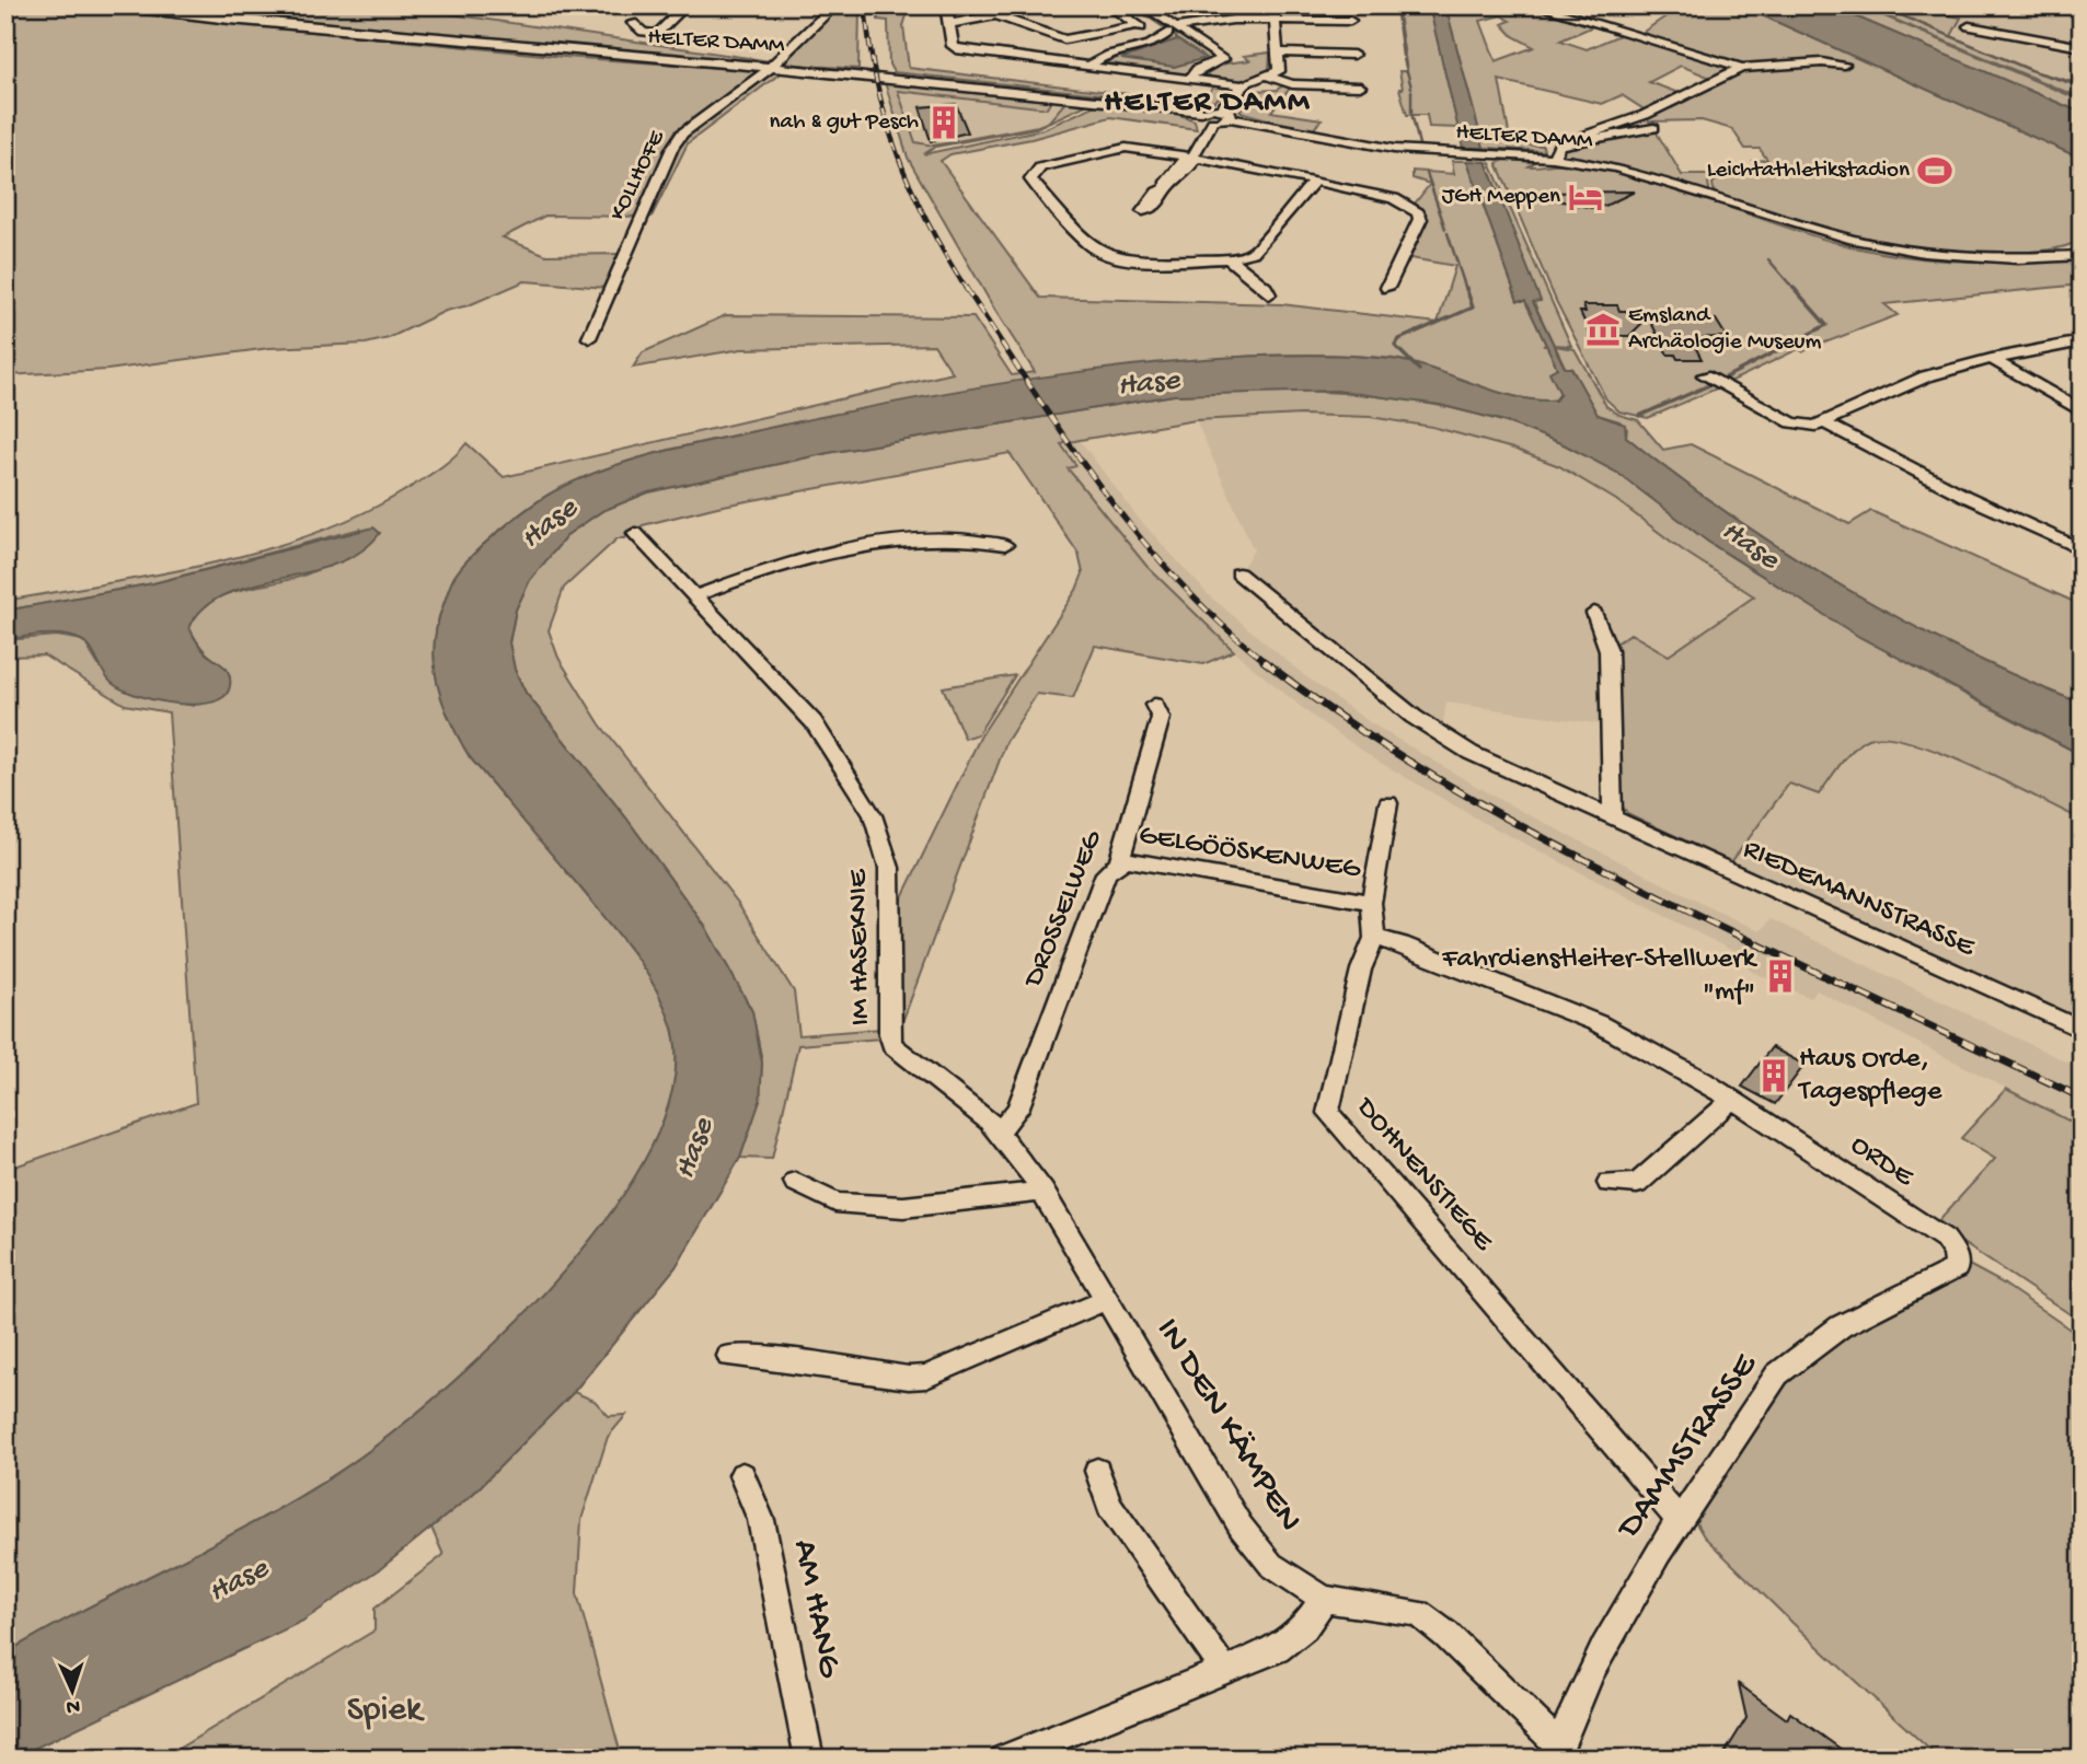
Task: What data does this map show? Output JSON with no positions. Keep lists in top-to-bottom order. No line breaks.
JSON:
{"streets":{"street":["HELTER DAMM","KOLLHOFE","GELGÖÖSKENWEG","RIEDEMANNSTRASSE","DROSSELWEG","IM HASEKNIE","ORDE","DOHNENSTIEGE","IN DEN KÄMPEN","DAMMSTRASSE","AM HANG"]},"crossings":[["HELTER DAMM","KOLLHOFE"],["GELGÖÖSKENWEG","DROSSELWEG"],["GELGÖÖSKENWEG","DOHNENSTIEGE"],["DROSSELWEG","IM HASEKNIE"],["DROSSELWEG","IN DEN KÄMPEN"],["IM HASEKNIE","IN DEN KÄMPEN"],["ORDE","DOHNENSTIEGE"],["ORDE","DAMMSTRASSE"],["DOHNENSTIEGE","DAMMSTRASSE"],["IN DEN KÄMPEN","DAMMSTRASSE"]],"districts":["HELTER DAMM"],"water":["Hase"],"parks":["Spiek"],"places":{"building":["nah & gut Pesch","Fahrdienstleiter-Stellwerk \"mf\"","Haus Orde, Tagespflege"],"sports":["Leichtathletikstadion"],"hotel":["JGH Meppen"],"museum":["Emsland Archäologie Museum"]},"north":"bottom"}
